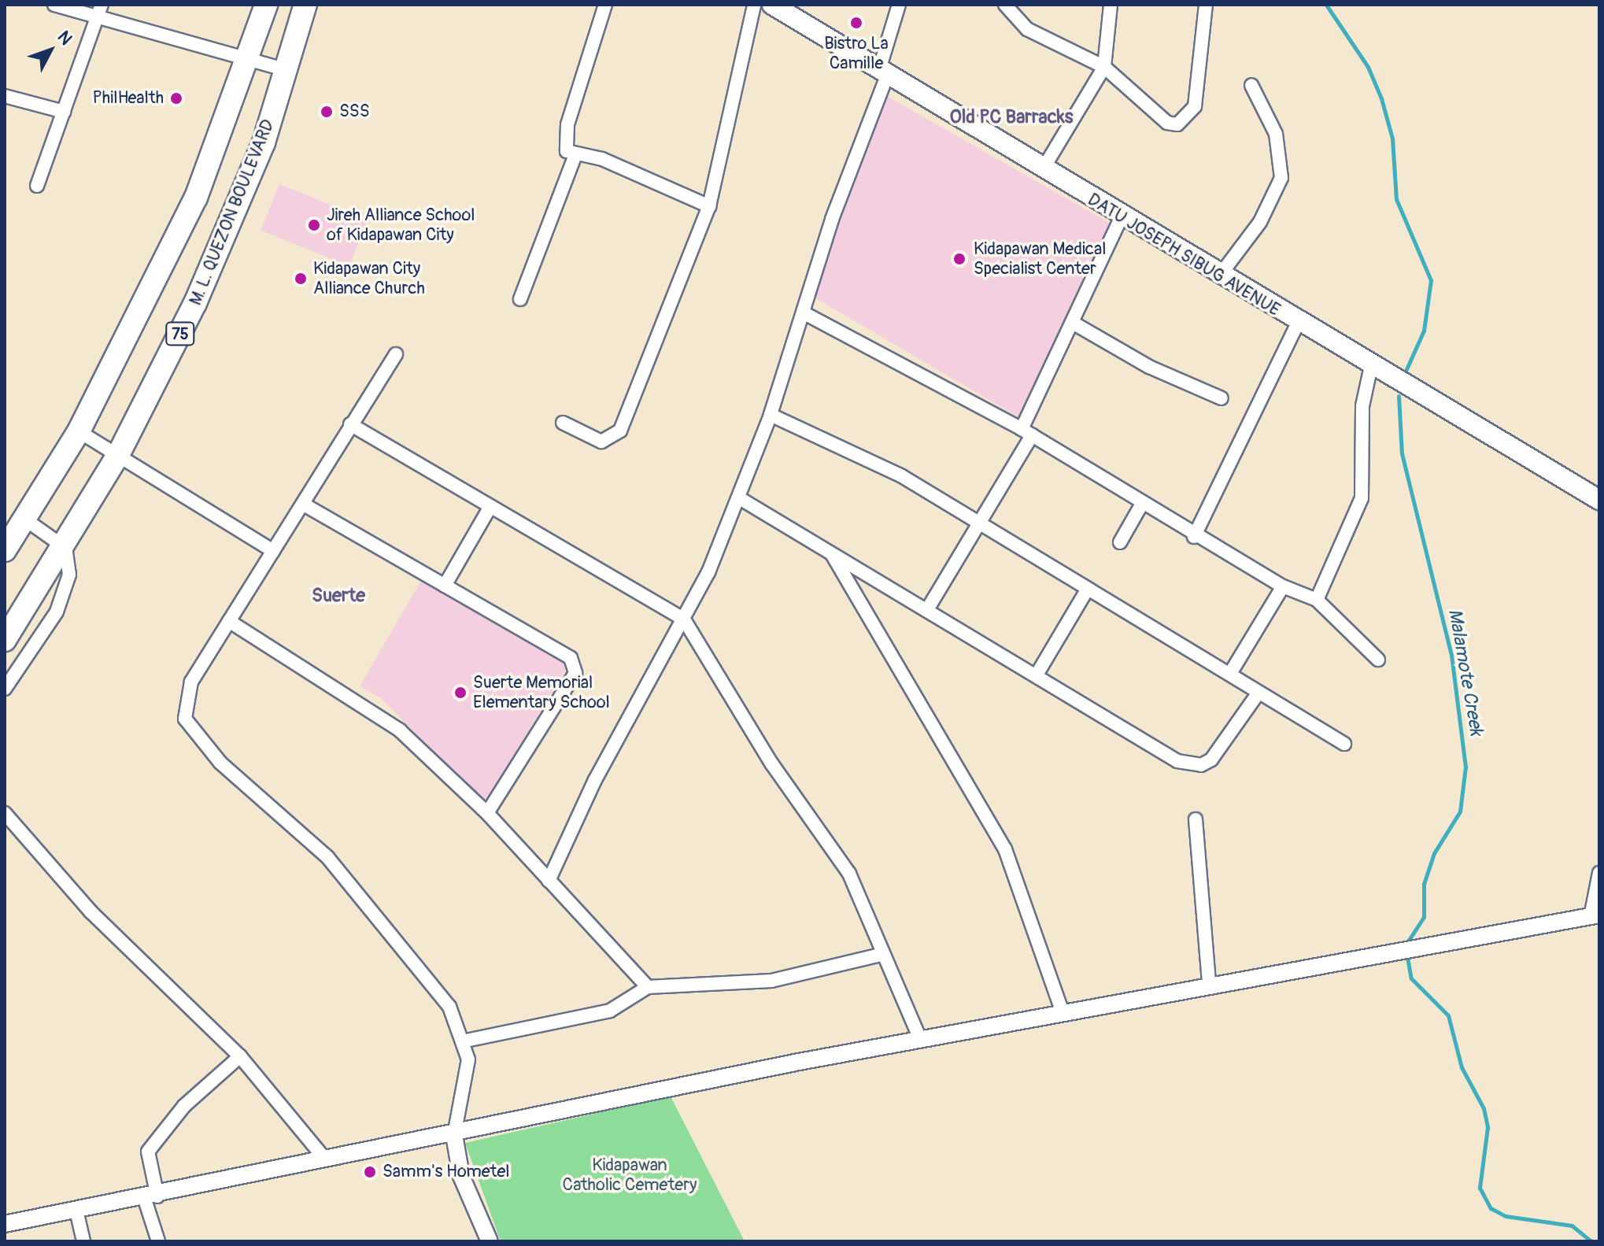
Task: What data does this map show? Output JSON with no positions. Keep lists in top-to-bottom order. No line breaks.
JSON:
{"streets":{"highway":["M. L. QUEZON BOULEVARD","75"],"main road":["DATU JOSEPH SIBUG AVENUE"]},"districts":["Old PC Barracks","Suerte"],"water":["Malamote Creek"],"parks":["Kidapawan Catholic Cemetery"],"places":["Bistro La Camille","PhilHealth","SSS","Jireh Alliance School of Kidapawan City","Kidapawan Medical Specialist Center","Kidapawan City Alliance Church","Suerte Memorial Elementary School","Samm's Hometel"],"north":"top right"}
